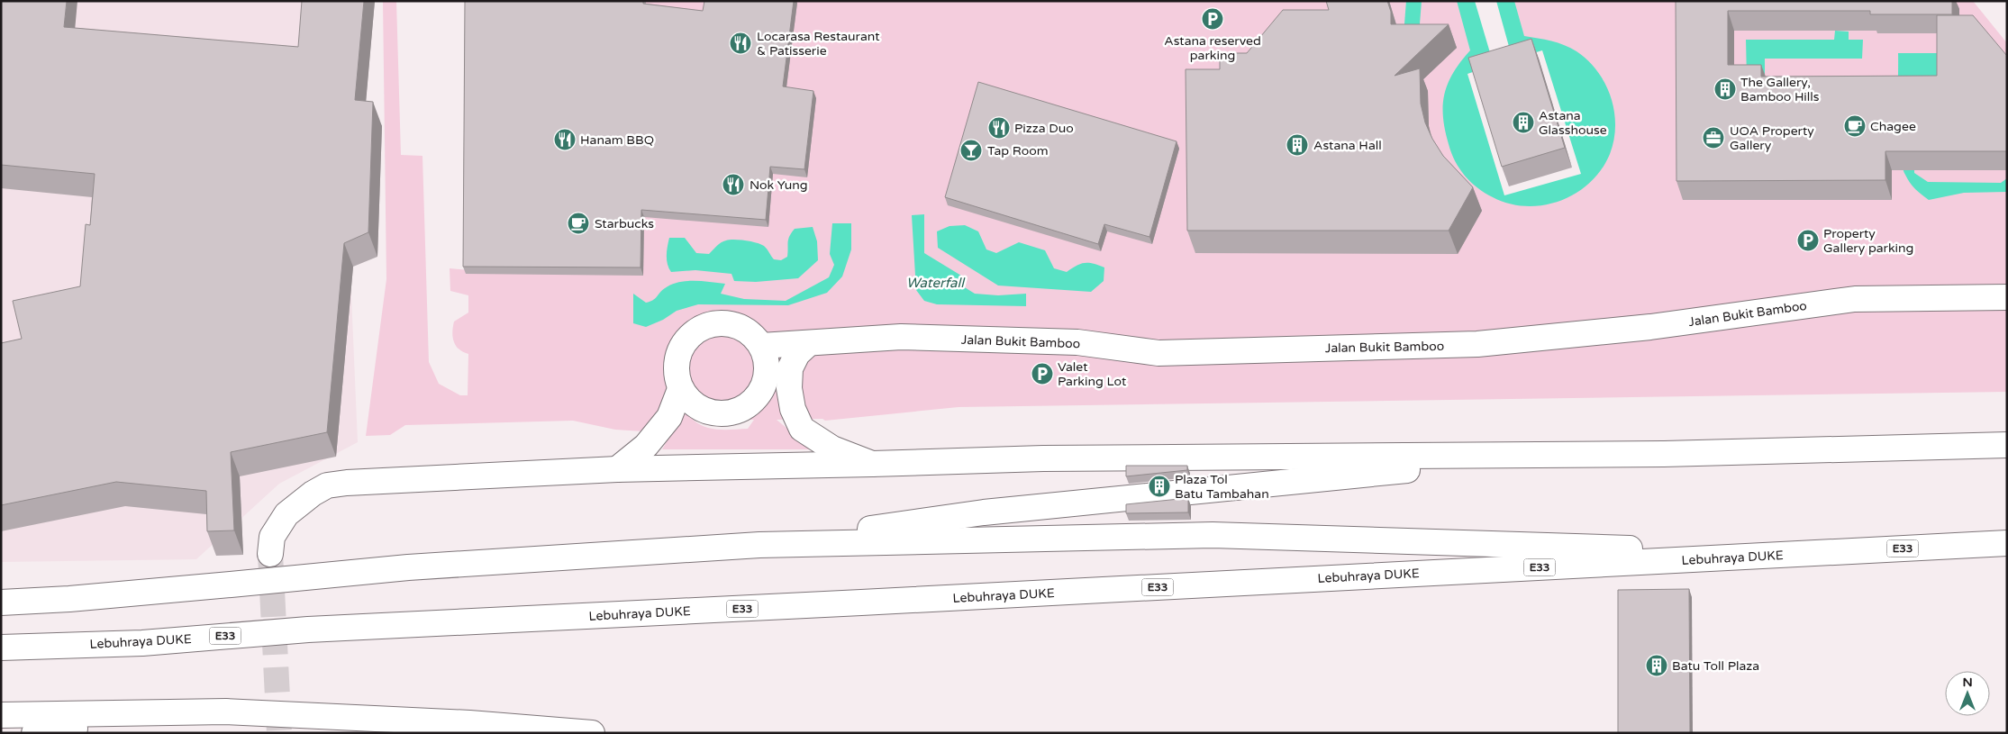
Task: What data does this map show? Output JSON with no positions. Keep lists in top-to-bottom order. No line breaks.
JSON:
{"streets":{"main road":["Jalan Bukit Bamboo","E33","Lebuhraya DUKE"]},"water":["Waterfall"],"places":{"parking":["Astana reserved parking","Property Gallery parking","Valet Parking Lot"],"restaurant":["Locarasa Restaurant & Patisserie","Pizza Duo","Hanam BBQ","Nok Yung"],"building":["The Gallery, Bamboo Hills","Astana Glasshouse","Astana Hall","Plaza Tol Batu Tambahan","Batu Toll Plaza"],"cafe":["Chagee","Starbucks"],"office":["UOA Property Gallery"],"bar":["Tap Room"]},"north":"top"}
